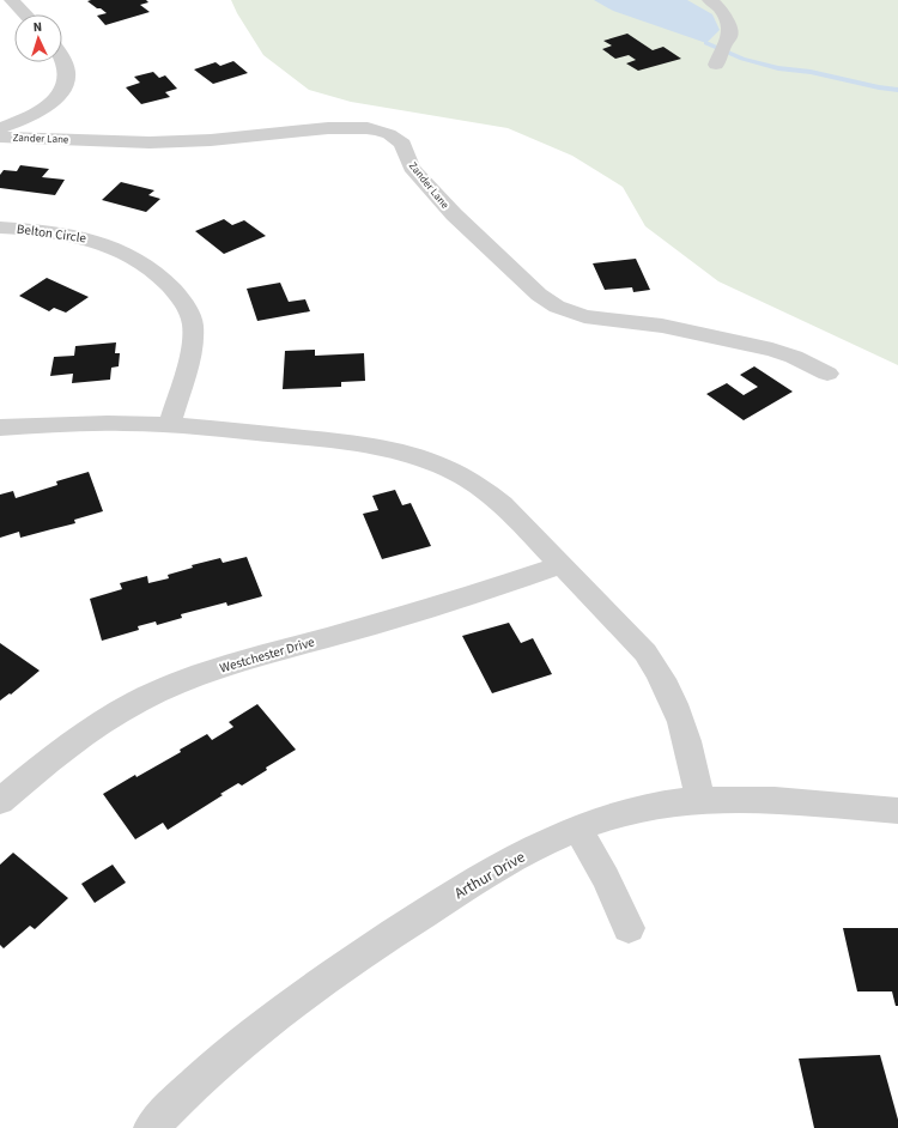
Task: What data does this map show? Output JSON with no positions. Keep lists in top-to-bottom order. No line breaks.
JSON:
{"streets":{"street":["Zander Lane","Belton Circle","Westchester Drive","Arthur Drive"]},"north":"top"}
